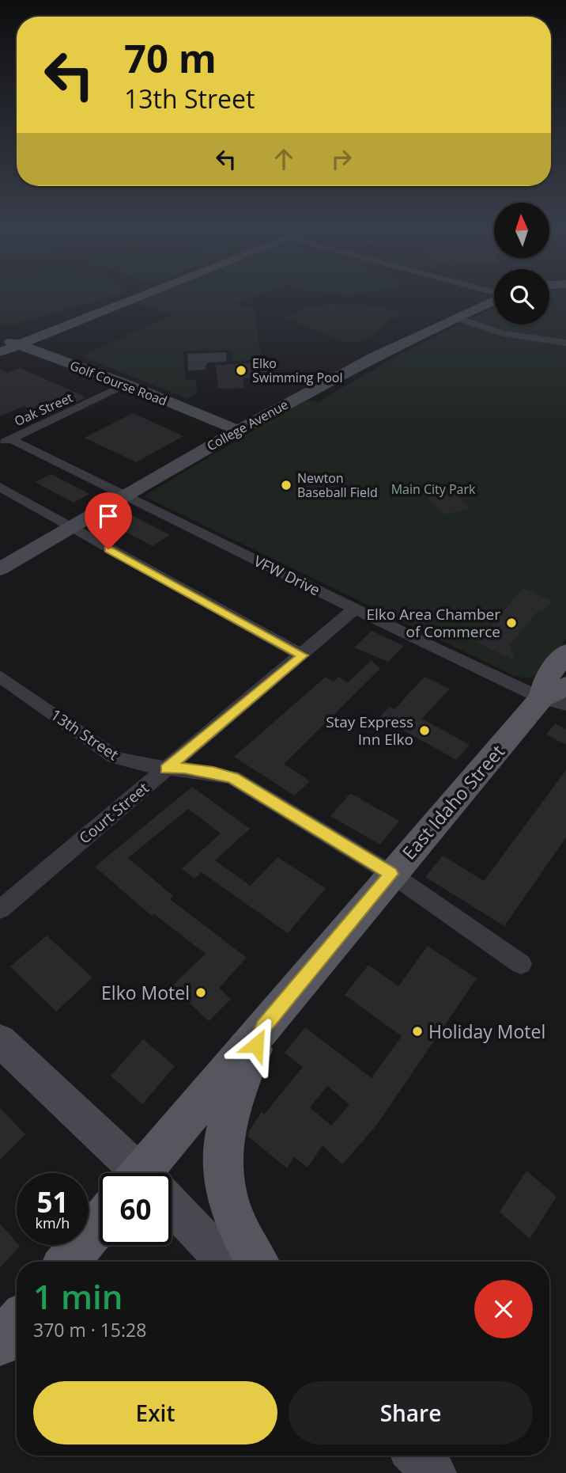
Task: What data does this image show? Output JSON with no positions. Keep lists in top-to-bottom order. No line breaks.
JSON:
{"streets":{"main road":["East Idaho Street"],"street":["Golf Course Road","Oak Street","College Avenue","VFW Drive","13th Street","Court Street"]},"crossings":[["Golf Course Road","Oak Street"],["Golf Course Road","College Avenue"],["Oak Street","VFW Drive"],["College Avenue","VFW Drive"],["VFW Drive","East Idaho Street"],["VFW Drive","Court Street"],["13th Street","East Idaho Street"],["13th Street","Court Street"]],"parks":["Main City Park"],"places":["Elko Swimming Pool","Newton Baseball Field","Elko Area Chamber of Commerce","Stay Express Inn Elko","Elko Motel","Holiday Motel"],"north":"top","page":{"turn":["70 m","13th Street"],"speed":"51 km/h","limit":"60","heading":["1 min","370 m · 15:28"],"buttons":["Exit","Share"]}}
